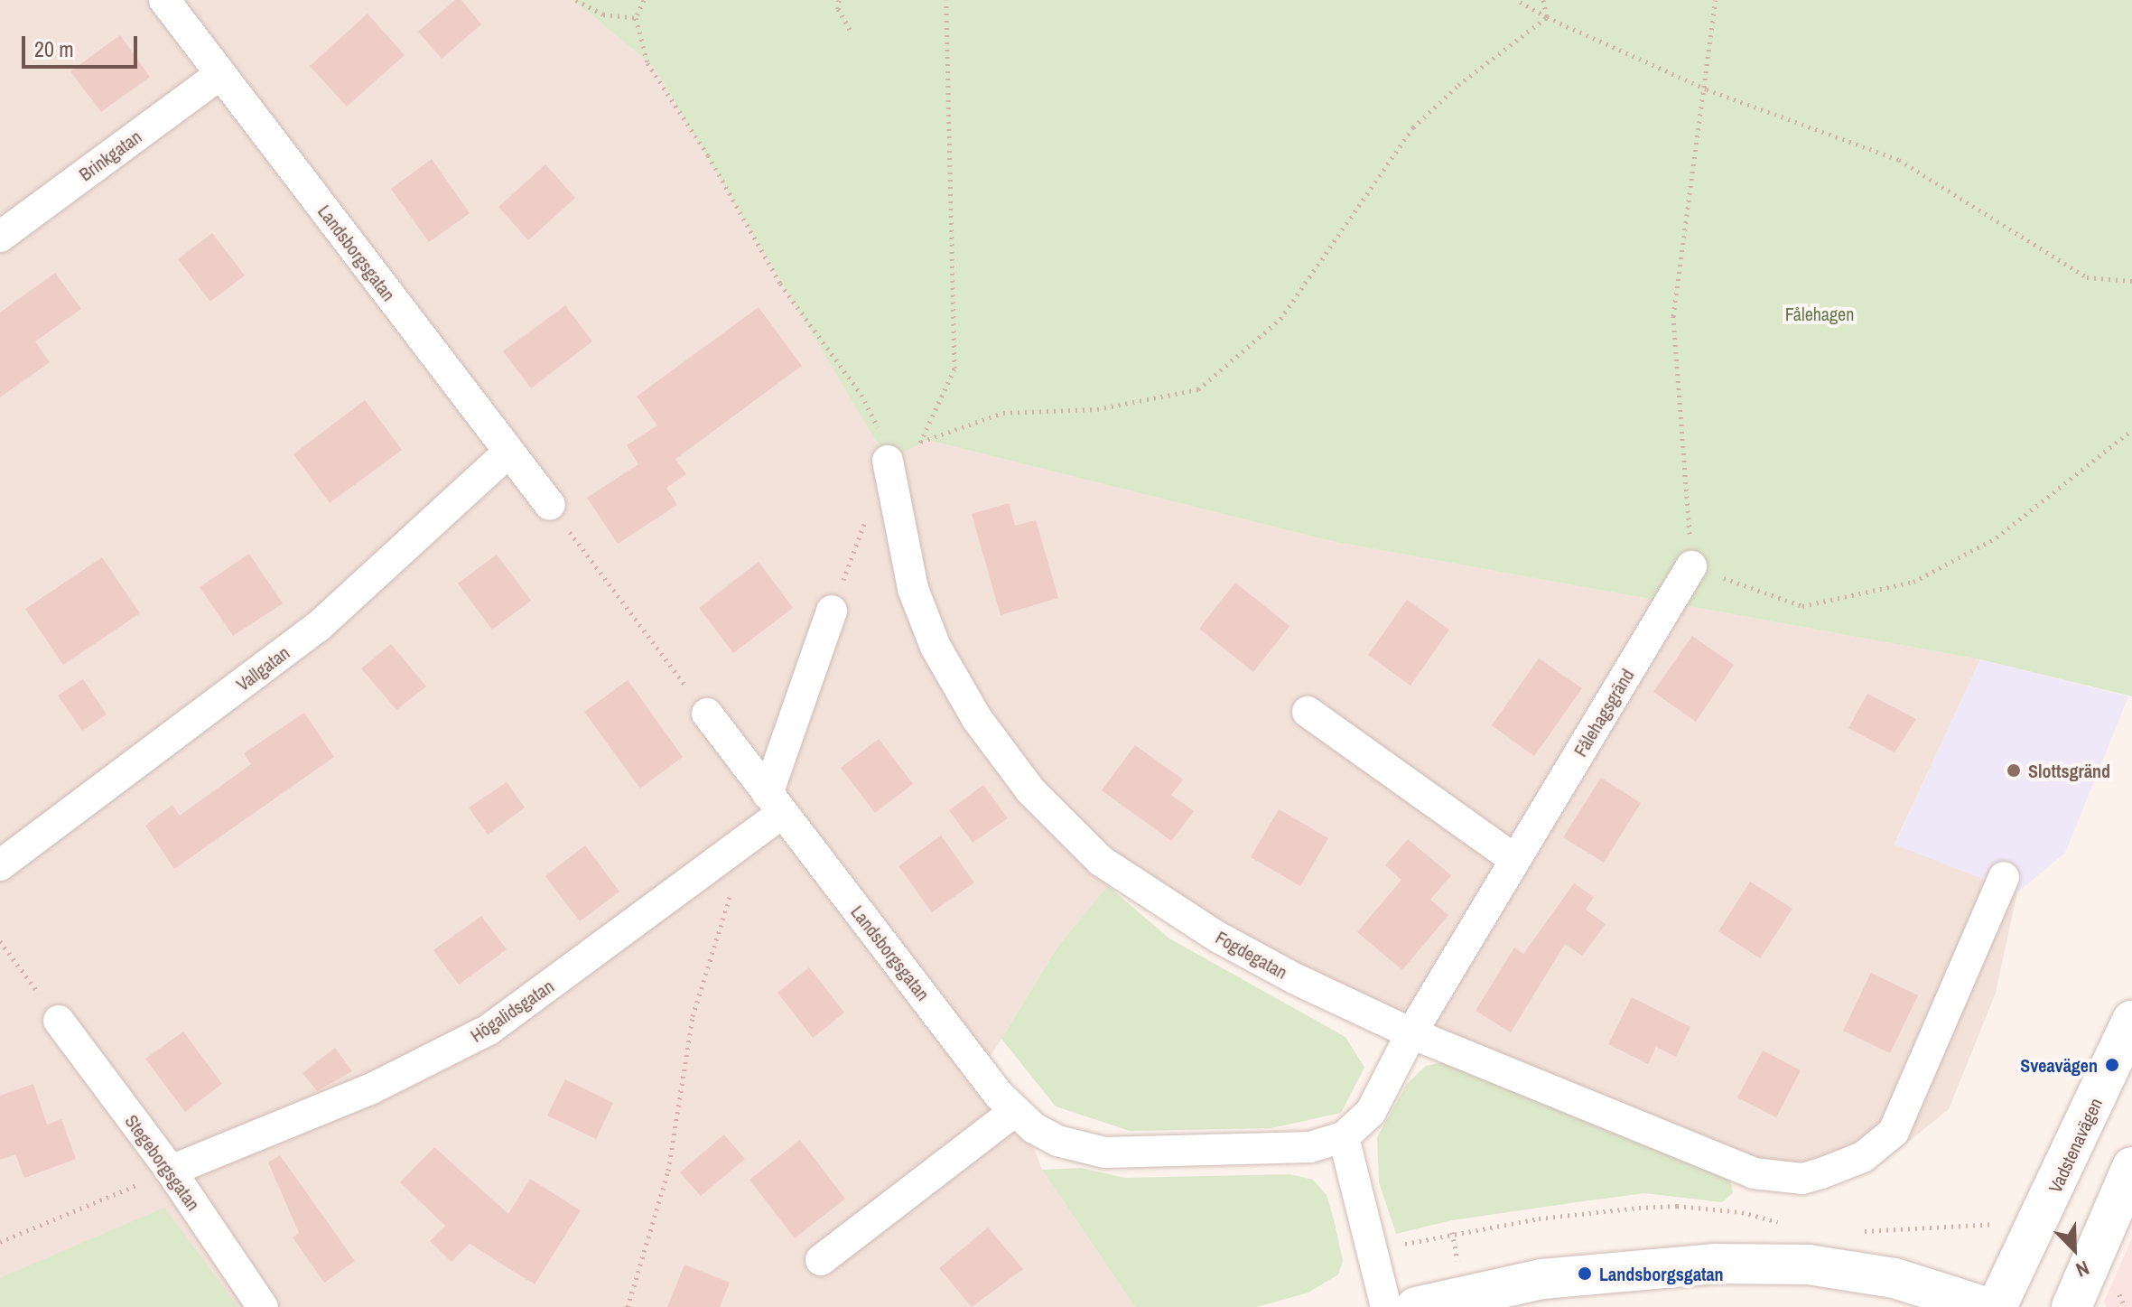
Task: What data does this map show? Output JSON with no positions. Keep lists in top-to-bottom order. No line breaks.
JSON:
{"streets":{"main road":["Vadstenavägen"],"street":["Brinkgatan","Landsborgsgatan","Vallgatan","Fålehagsgränd","Fogdegatan","Högalidsgatan","Stegeborgsgatan"]},"crossings":[["Brinkgatan","Landsborgsgatan"],["Landsborgsgatan","Vallgatan"],["Landsborgsgatan","Fålehagsgränd"],["Landsborgsgatan","Fogdegatan"],["Landsborgsgatan","Högalidsgatan"],["Fålehagsgränd","Fogdegatan"],["Högalidsgatan","Stegeborgsgatan"]],"parks":["Fålehagen"],"places":["Slottsgränd","Sveavägen","Landsborgsgatan"],"scale_bar":"20 m","north":"bottom right"}
